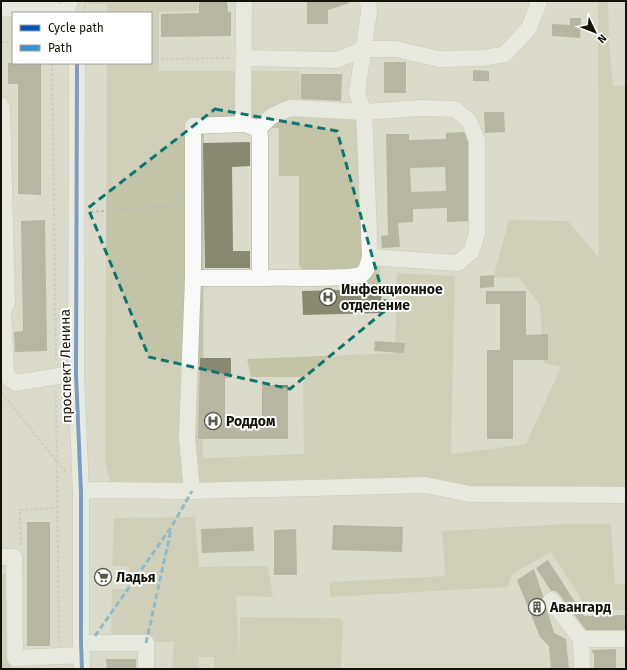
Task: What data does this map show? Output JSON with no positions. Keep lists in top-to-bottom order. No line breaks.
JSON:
{"streets":{"street":["проспект Ленина"]},"places":{"hospital":["Инфекционное отделение","Роддом"],"supermarket":["Ладья"],"building":["Авангард"]},"legend":["Cycle path","Path"],"north":"bottom right"}
